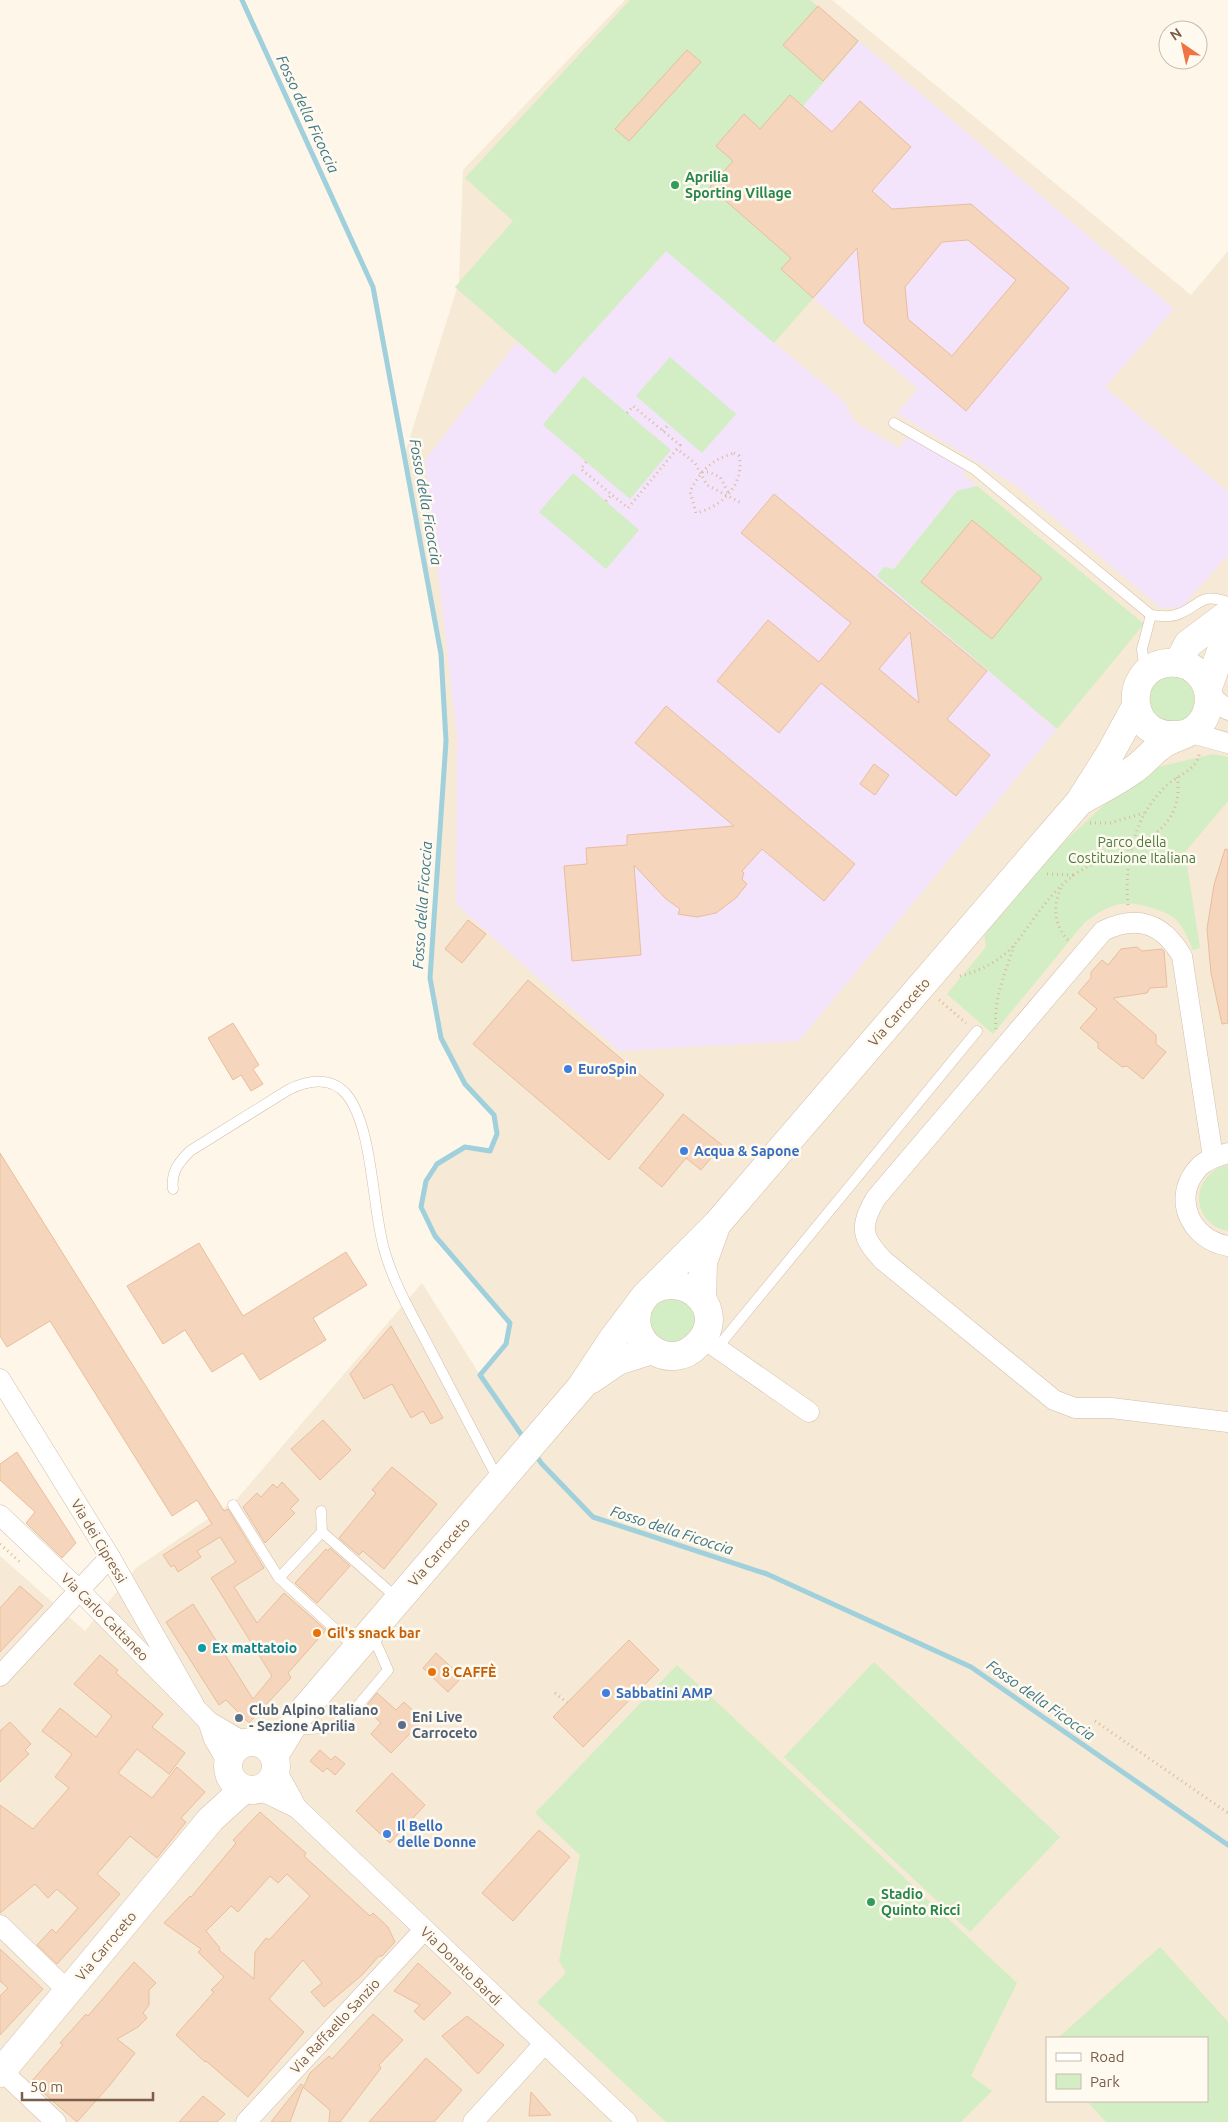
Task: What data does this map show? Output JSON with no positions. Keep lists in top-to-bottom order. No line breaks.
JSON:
{"streets":{"street":["Via Carroceto","Via dei Cipressi","Via Carlo Cattaneo","Via Donato Bardi","Via Raffaello Sanzio"]},"crossings":[["Via Carroceto","Via Carlo Cattaneo"],["Via Carroceto","Via Donato Bardi"],["Via dei Cipressi","Via Carlo Cattaneo"],["Via Carlo Cattaneo","Via Donato Bardi"],["Via Donato Bardi","Via Raffaello Sanzio"]],"water":["Fosso della Ficoccia"],"parks":["Parco della Costituzione Italiana"],"places":["Aprilia Sporting Village","EuroSpin","Acqua & Sapone","Gil's snack bar","Ex mattatoio","8 CAFFÈ","Sabbatini AMP","Club Alpino Italiano - Sezione Aprilia","Eni Live Carroceto","Il Bello delle Donne","Stadio Quinto Ricci"],"legend":["Road","Park"],"scale_bar":"50 m","north":"top left"}
